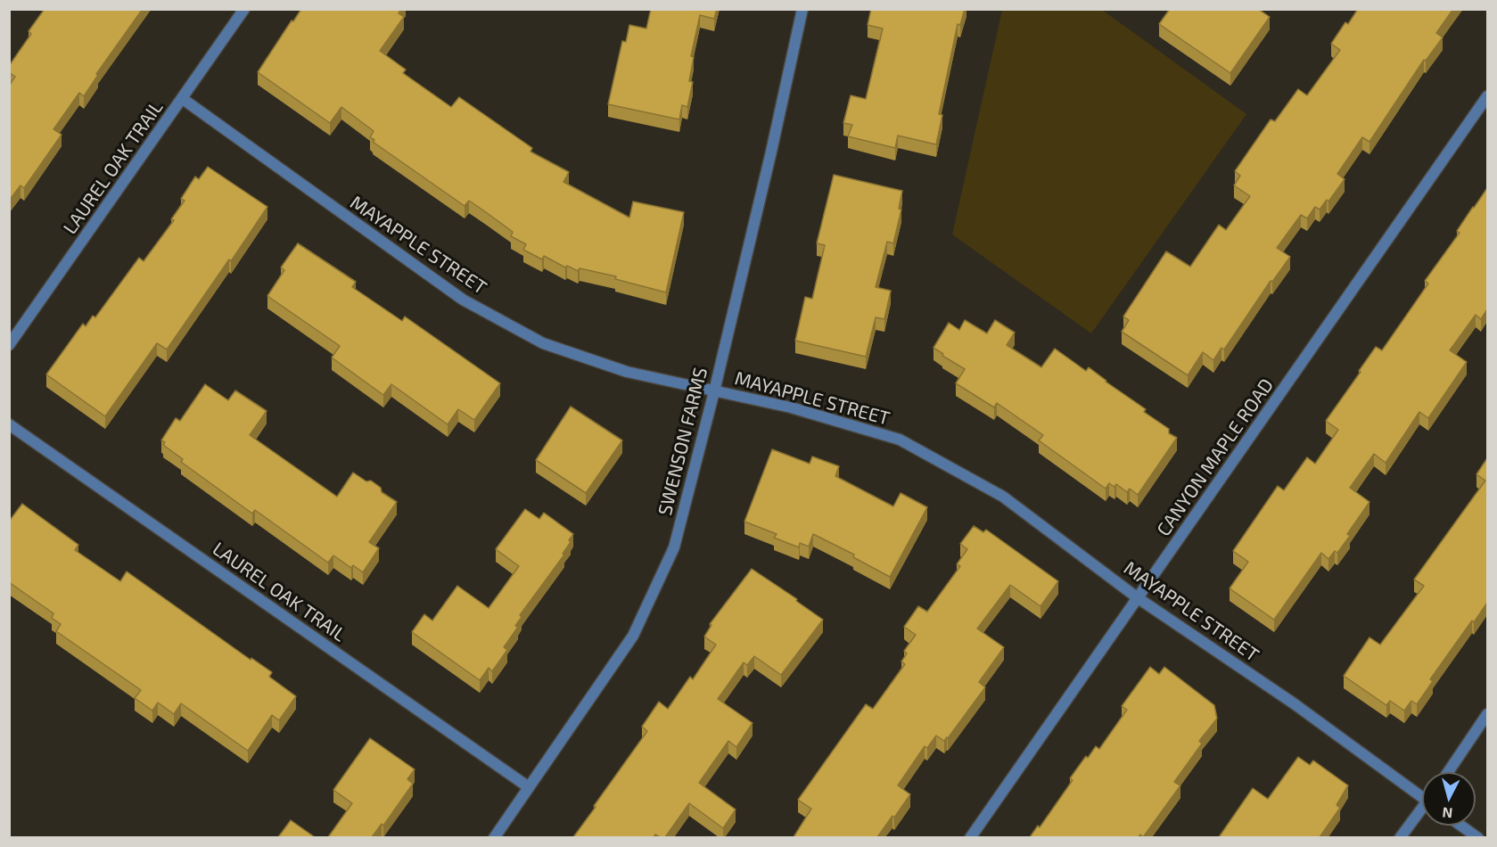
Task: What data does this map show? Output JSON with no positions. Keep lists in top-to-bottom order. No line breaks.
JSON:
{"streets":{"street":["LAUREL OAK TRAIL","MAYAPPLE STREET","SWENSON FARMS","CANYON MAPLE ROAD"]},"crossings":[["LAUREL OAK TRAIL","MAYAPPLE STREET"],["LAUREL OAK TRAIL","SWENSON FARMS"],["MAYAPPLE STREET","SWENSON FARMS"],["MAYAPPLE STREET","CANYON MAPLE ROAD"]],"north":"bottom"}
